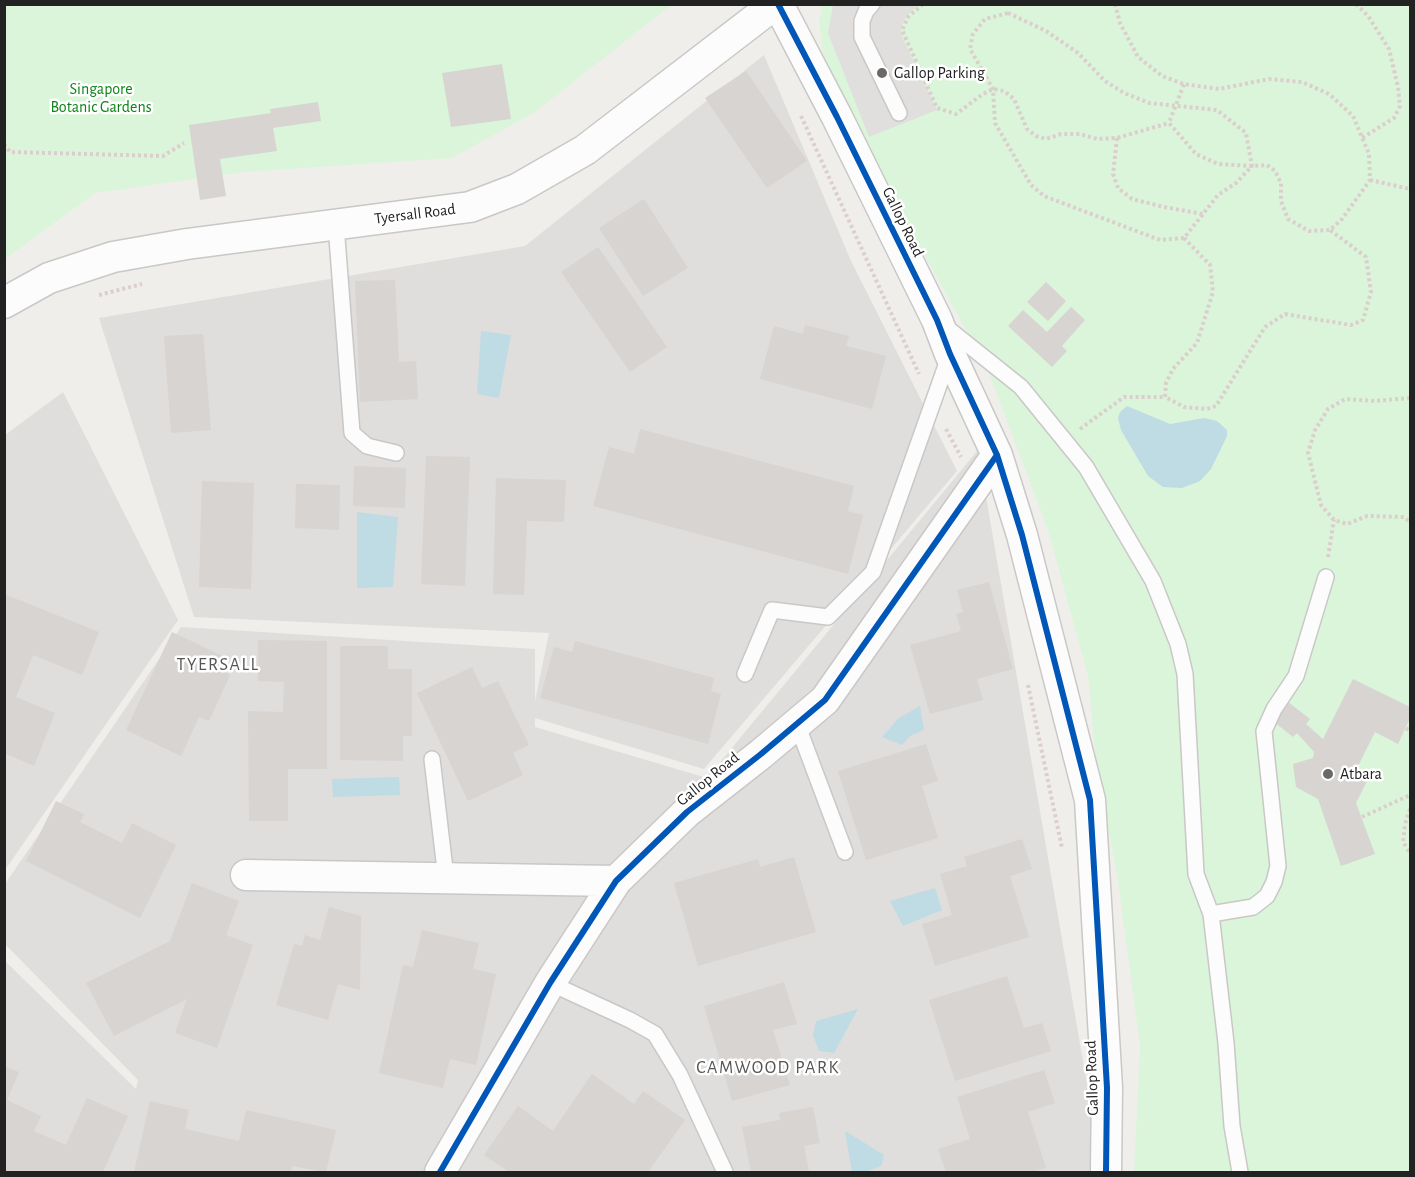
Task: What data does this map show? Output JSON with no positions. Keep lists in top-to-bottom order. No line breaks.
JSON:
{"streets":{"street":["Tyersall Road","Gallop Road"]},"crossings":[["Tyersall Road","Gallop Road"]],"districts":["TYERSALL","CAMWOOD PARK"],"parks":["Singapore Botanic Gardens"],"places":["Gallop Parking","Atbara"]}
